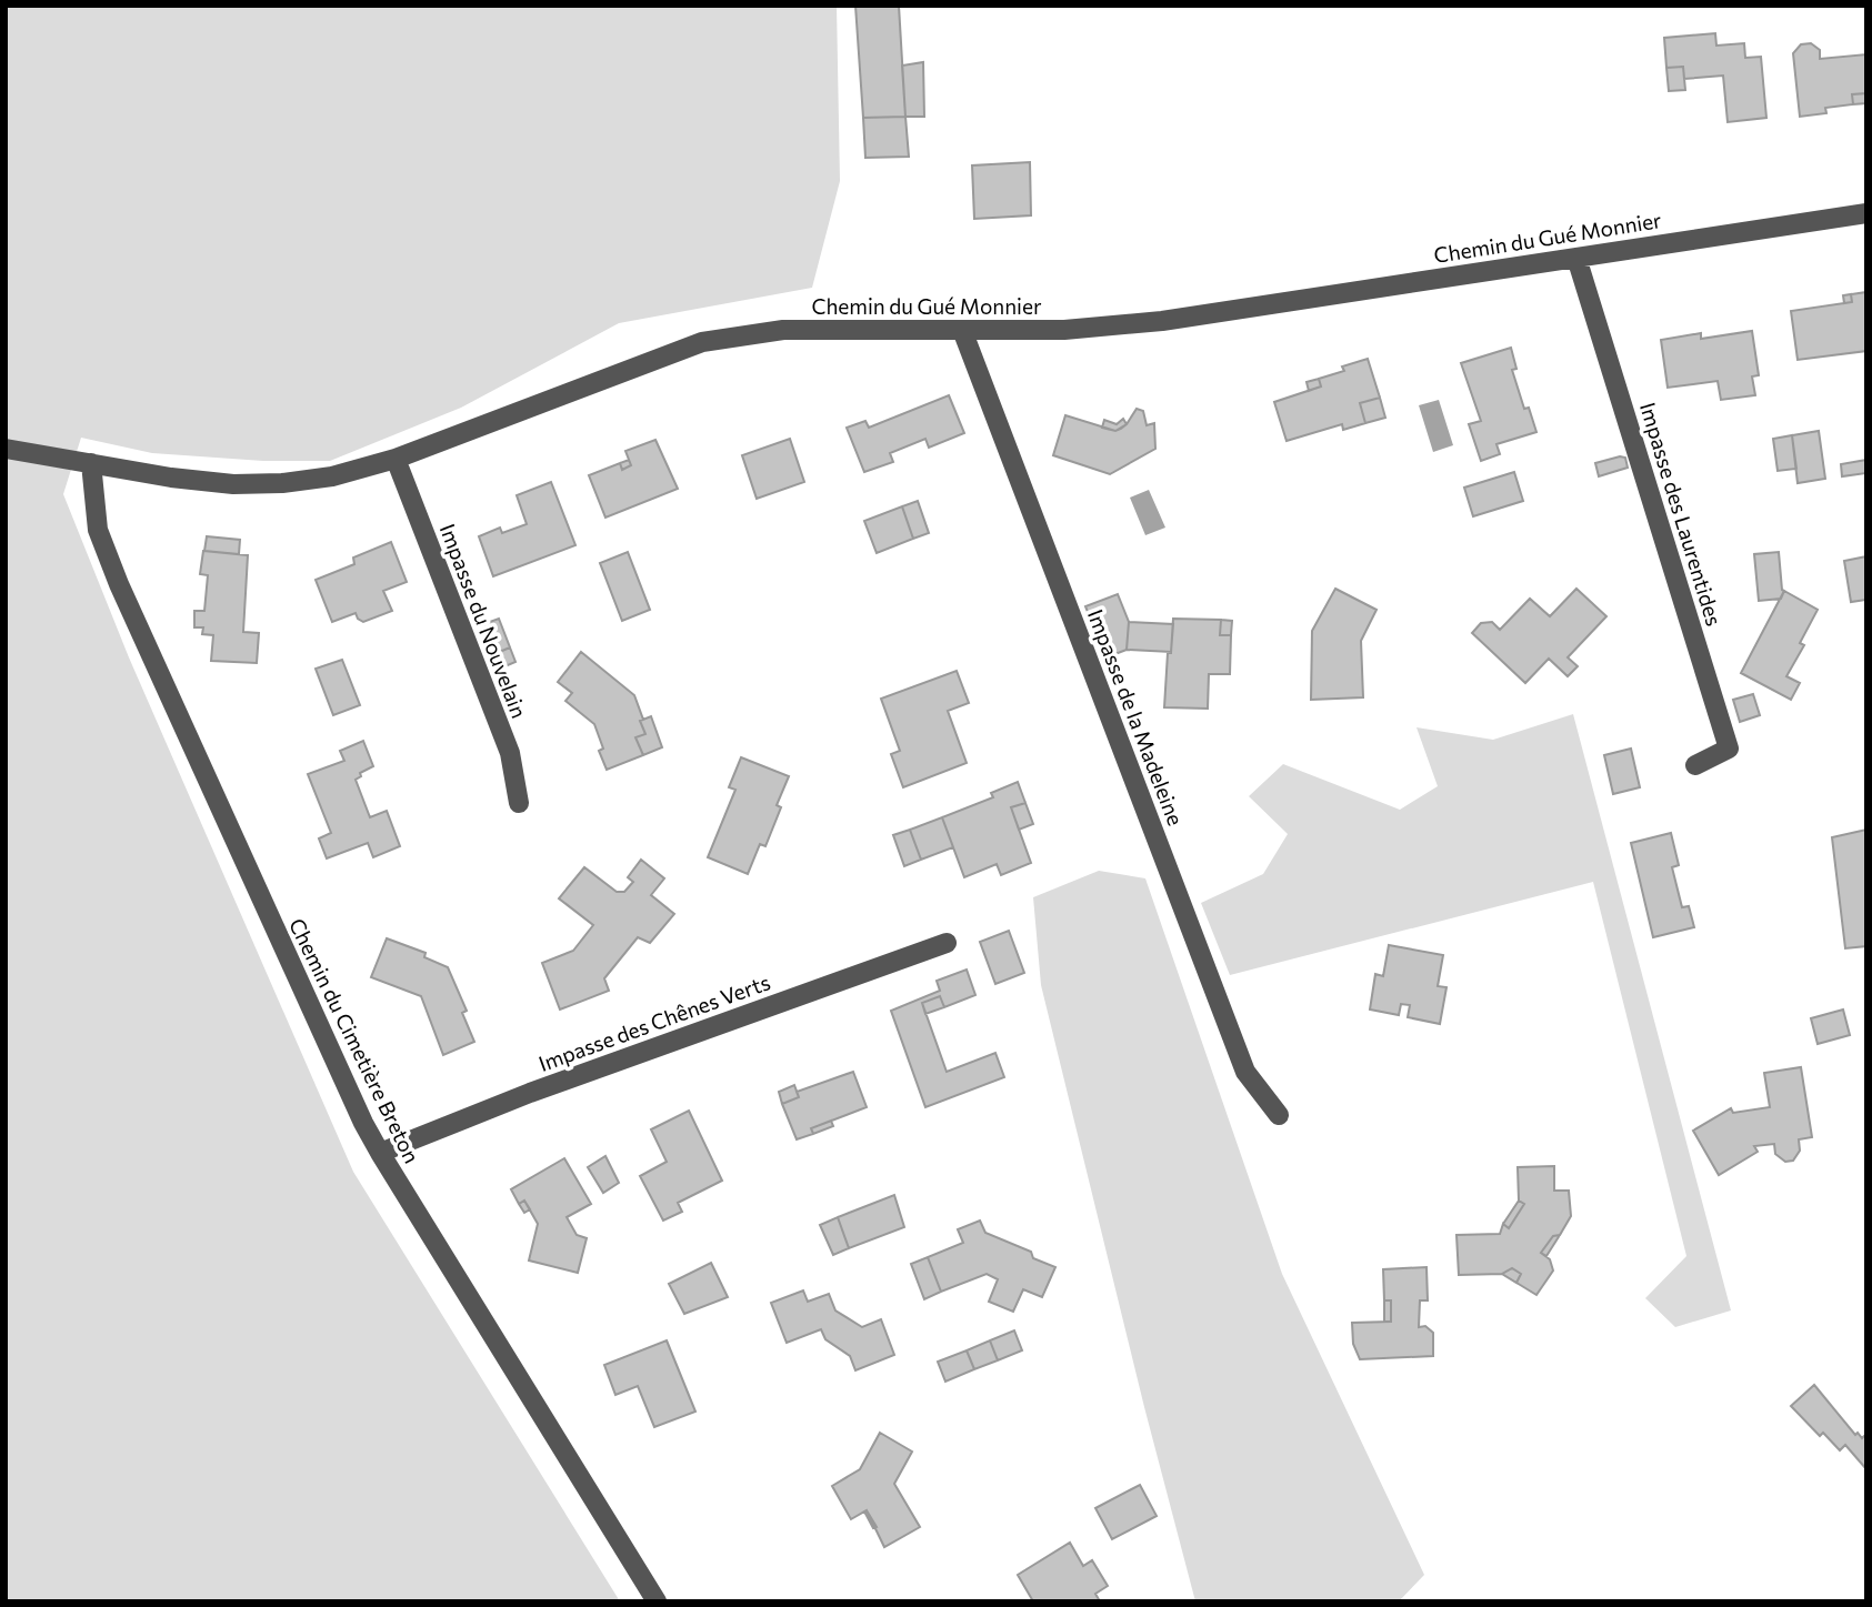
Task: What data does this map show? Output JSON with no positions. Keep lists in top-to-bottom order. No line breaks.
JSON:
{"streets":{"street":["Chemin du Gué Monnier","Impasse des Laurentides","Impasse du Nouvelain","Impasse de la Madeleine","Impasse des Chênes Verts","Chemin du Cimetière Breton"]},"crossings":[["Chemin du Gué Monnier","Impasse des Laurentides"],["Chemin du Gué Monnier","Impasse du Nouvelain"],["Chemin du Gué Monnier","Impasse de la Madeleine"],["Chemin du Gué Monnier","Chemin du Cimetière Breton"],["Impasse des Chênes Verts","Chemin du Cimetière Breton"]]}
